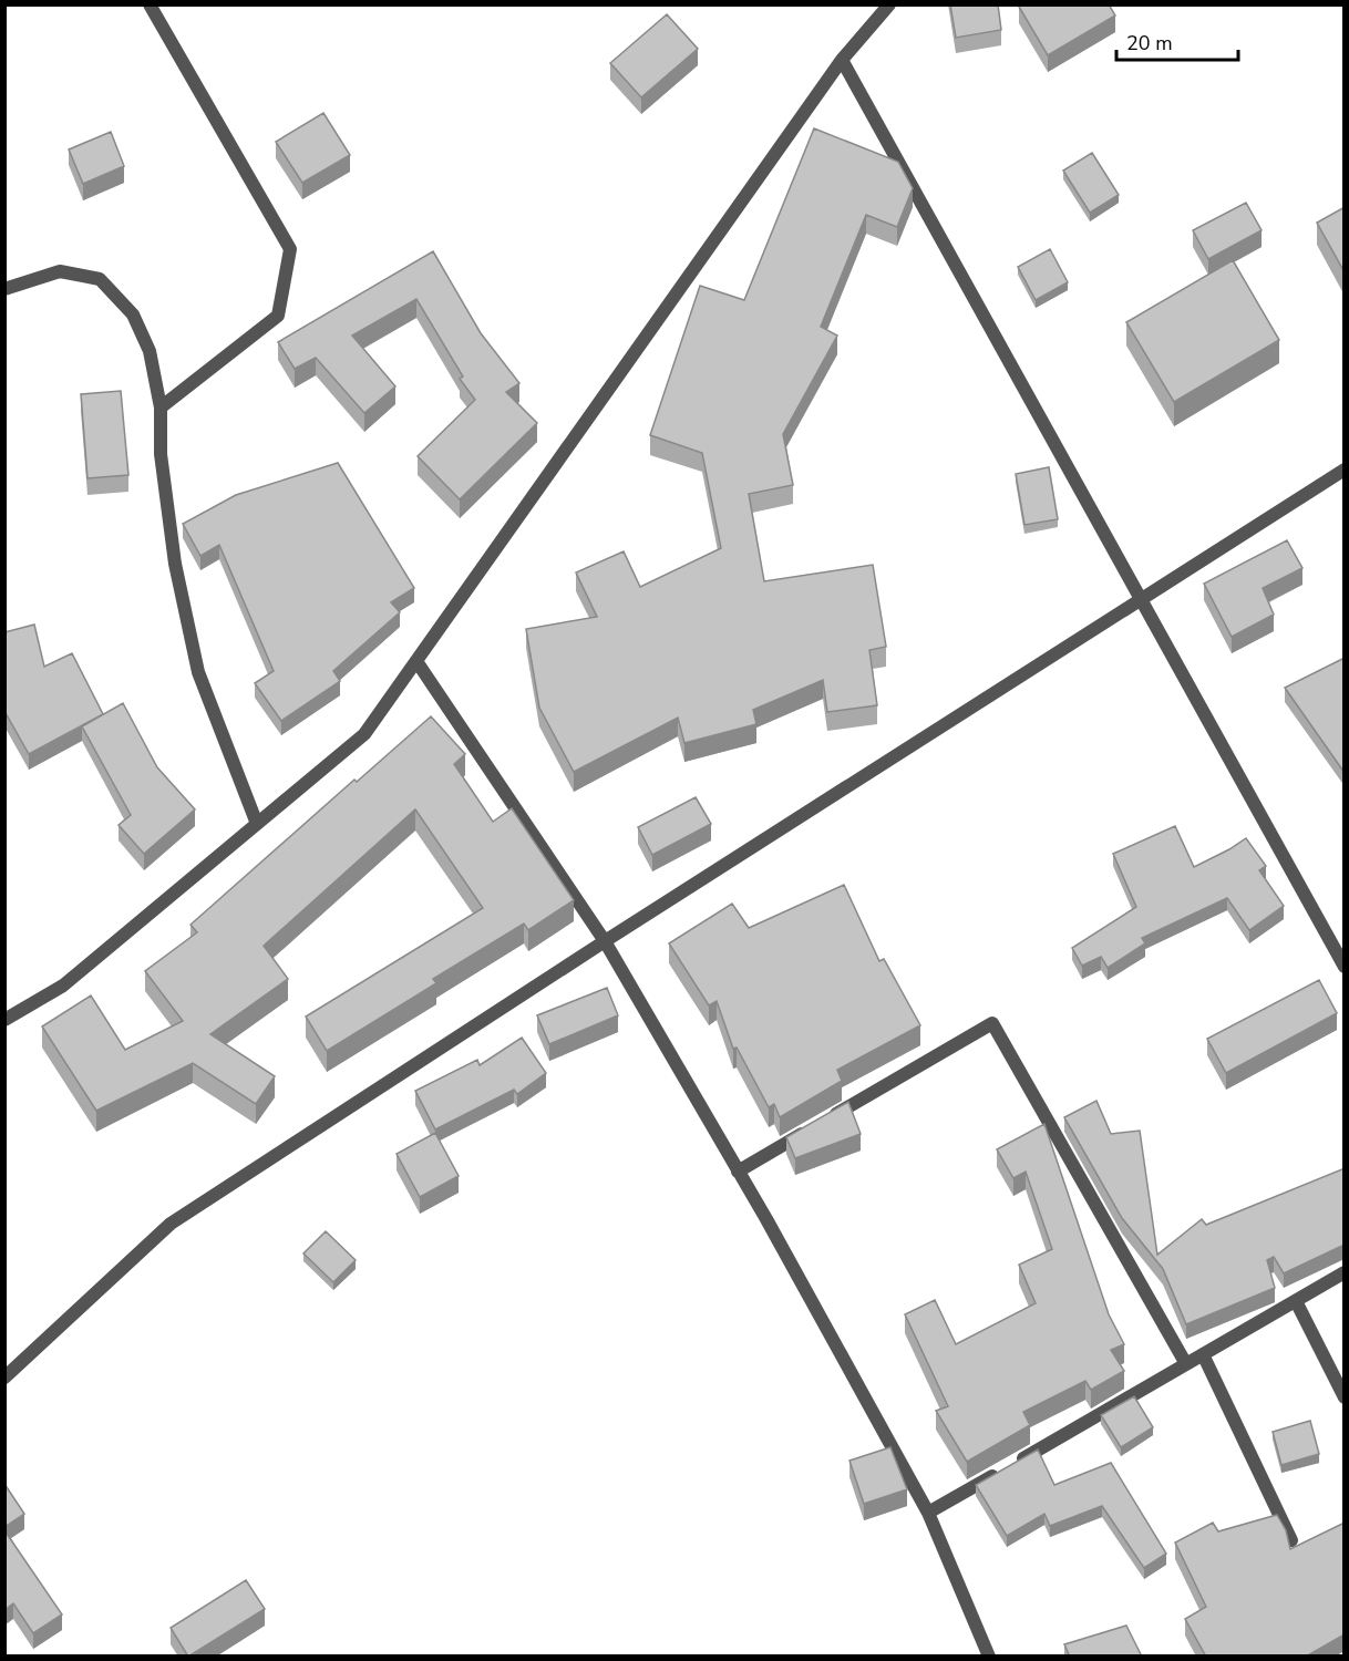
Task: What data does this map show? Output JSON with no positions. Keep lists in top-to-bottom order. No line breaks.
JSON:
{"scale_bar":"20 m"}
